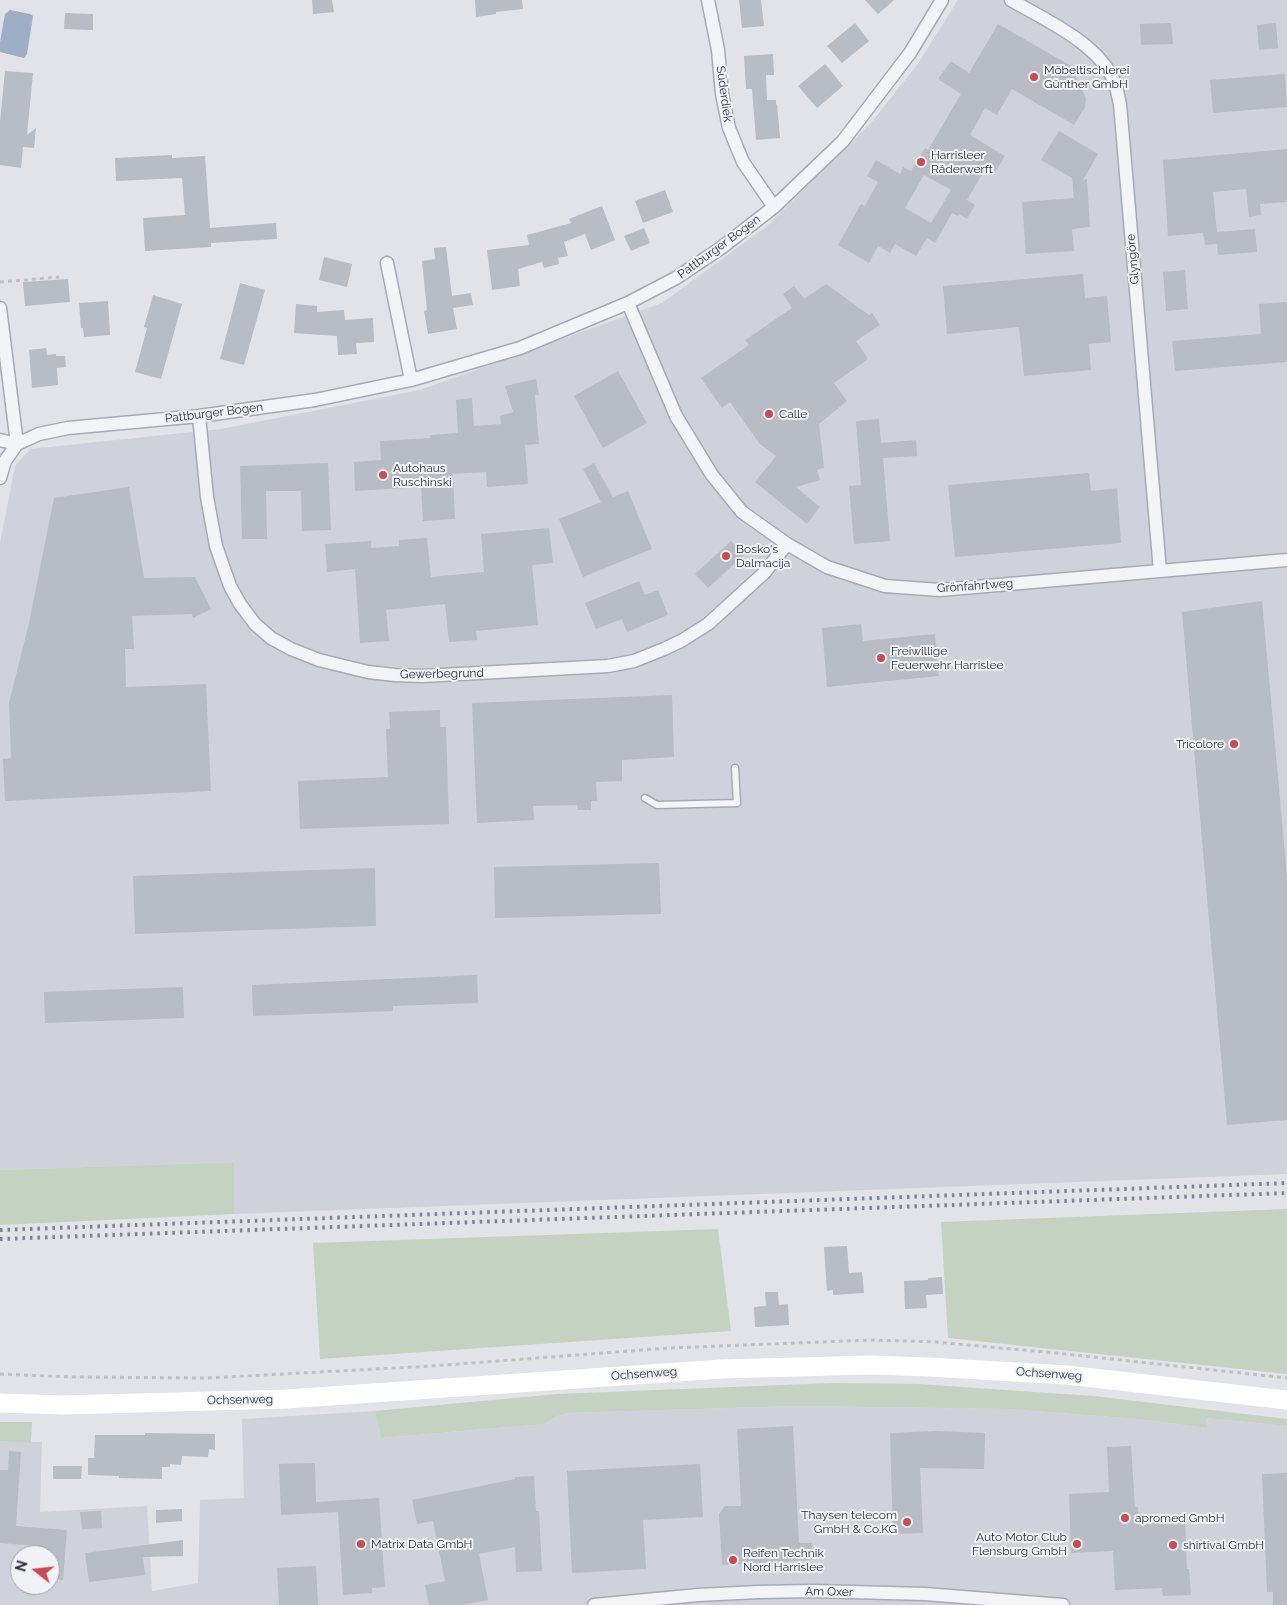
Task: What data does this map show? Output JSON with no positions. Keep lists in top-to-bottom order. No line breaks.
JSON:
{"streets":{"main road":["Ochsenweg"],"street":["Süderdiek","Pattburger Bogen","Glyngöre","Grönfahrtweg","Gewerbegrund","Am Oxer"]},"crossings":[["Süderdiek","Pattburger Bogen"],["Pattburger Bogen","Grönfahrtweg"],["Pattburger Bogen","Gewerbegrund"],["Glyngöre","Grönfahrtweg"],["Grönfahrtweg","Gewerbegrund"]],"places":["Möbeltischlerei Günther GmbH","Harrisleer Räderwerft","Calle","Autohaus Ruschinski","Bosko's Dalmacija","Freiwillige Feuerwehr Harrislee","Tricolore","apromed GmbH","Thaysen telecom GmbH & Co.KG","Matrix Data GmbH","Auto Motor Club Flensburg GmbH","shirtival GmbH","Reifen Technik Nord Harrislee"],"north":"left"}
